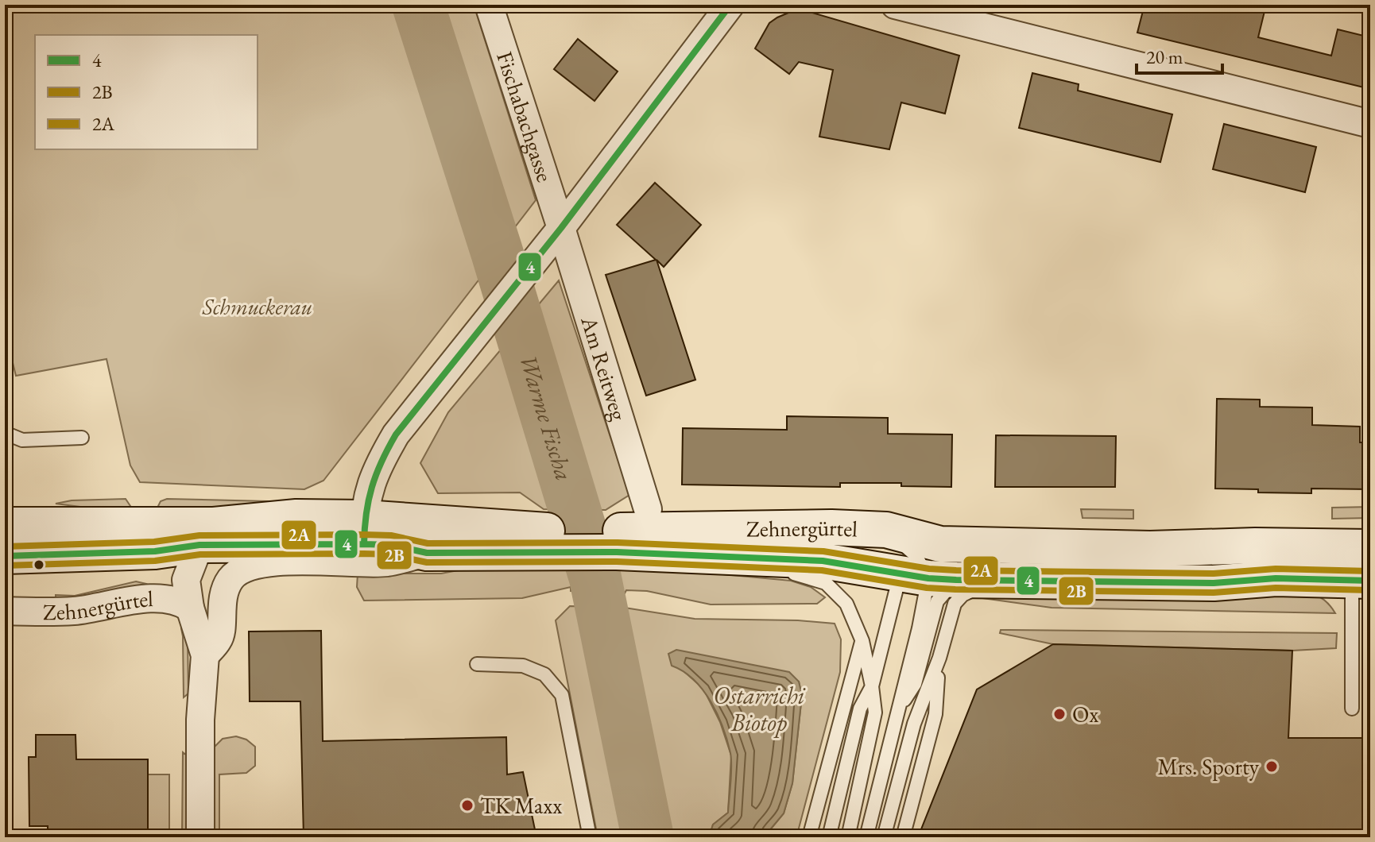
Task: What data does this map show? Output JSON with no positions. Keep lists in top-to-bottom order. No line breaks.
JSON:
{"streets":{"main road":["Zehnergürtel"],"street":["Fischabachgasse","Am Reitweg"]},"crossings":[["Fischabachgasse","Am Reitweg"]],"water":["Warme Fischa","Ostarrichi Biotop"],"parks":["Schmuckerau"],"places":["Ox","Mrs. Sporty","TK Maxx"],"lines":["transit line 4","transit line 2A","transit line 2B"],"legend":["4","2B","2A"],"scale_bar":"20 m"}
